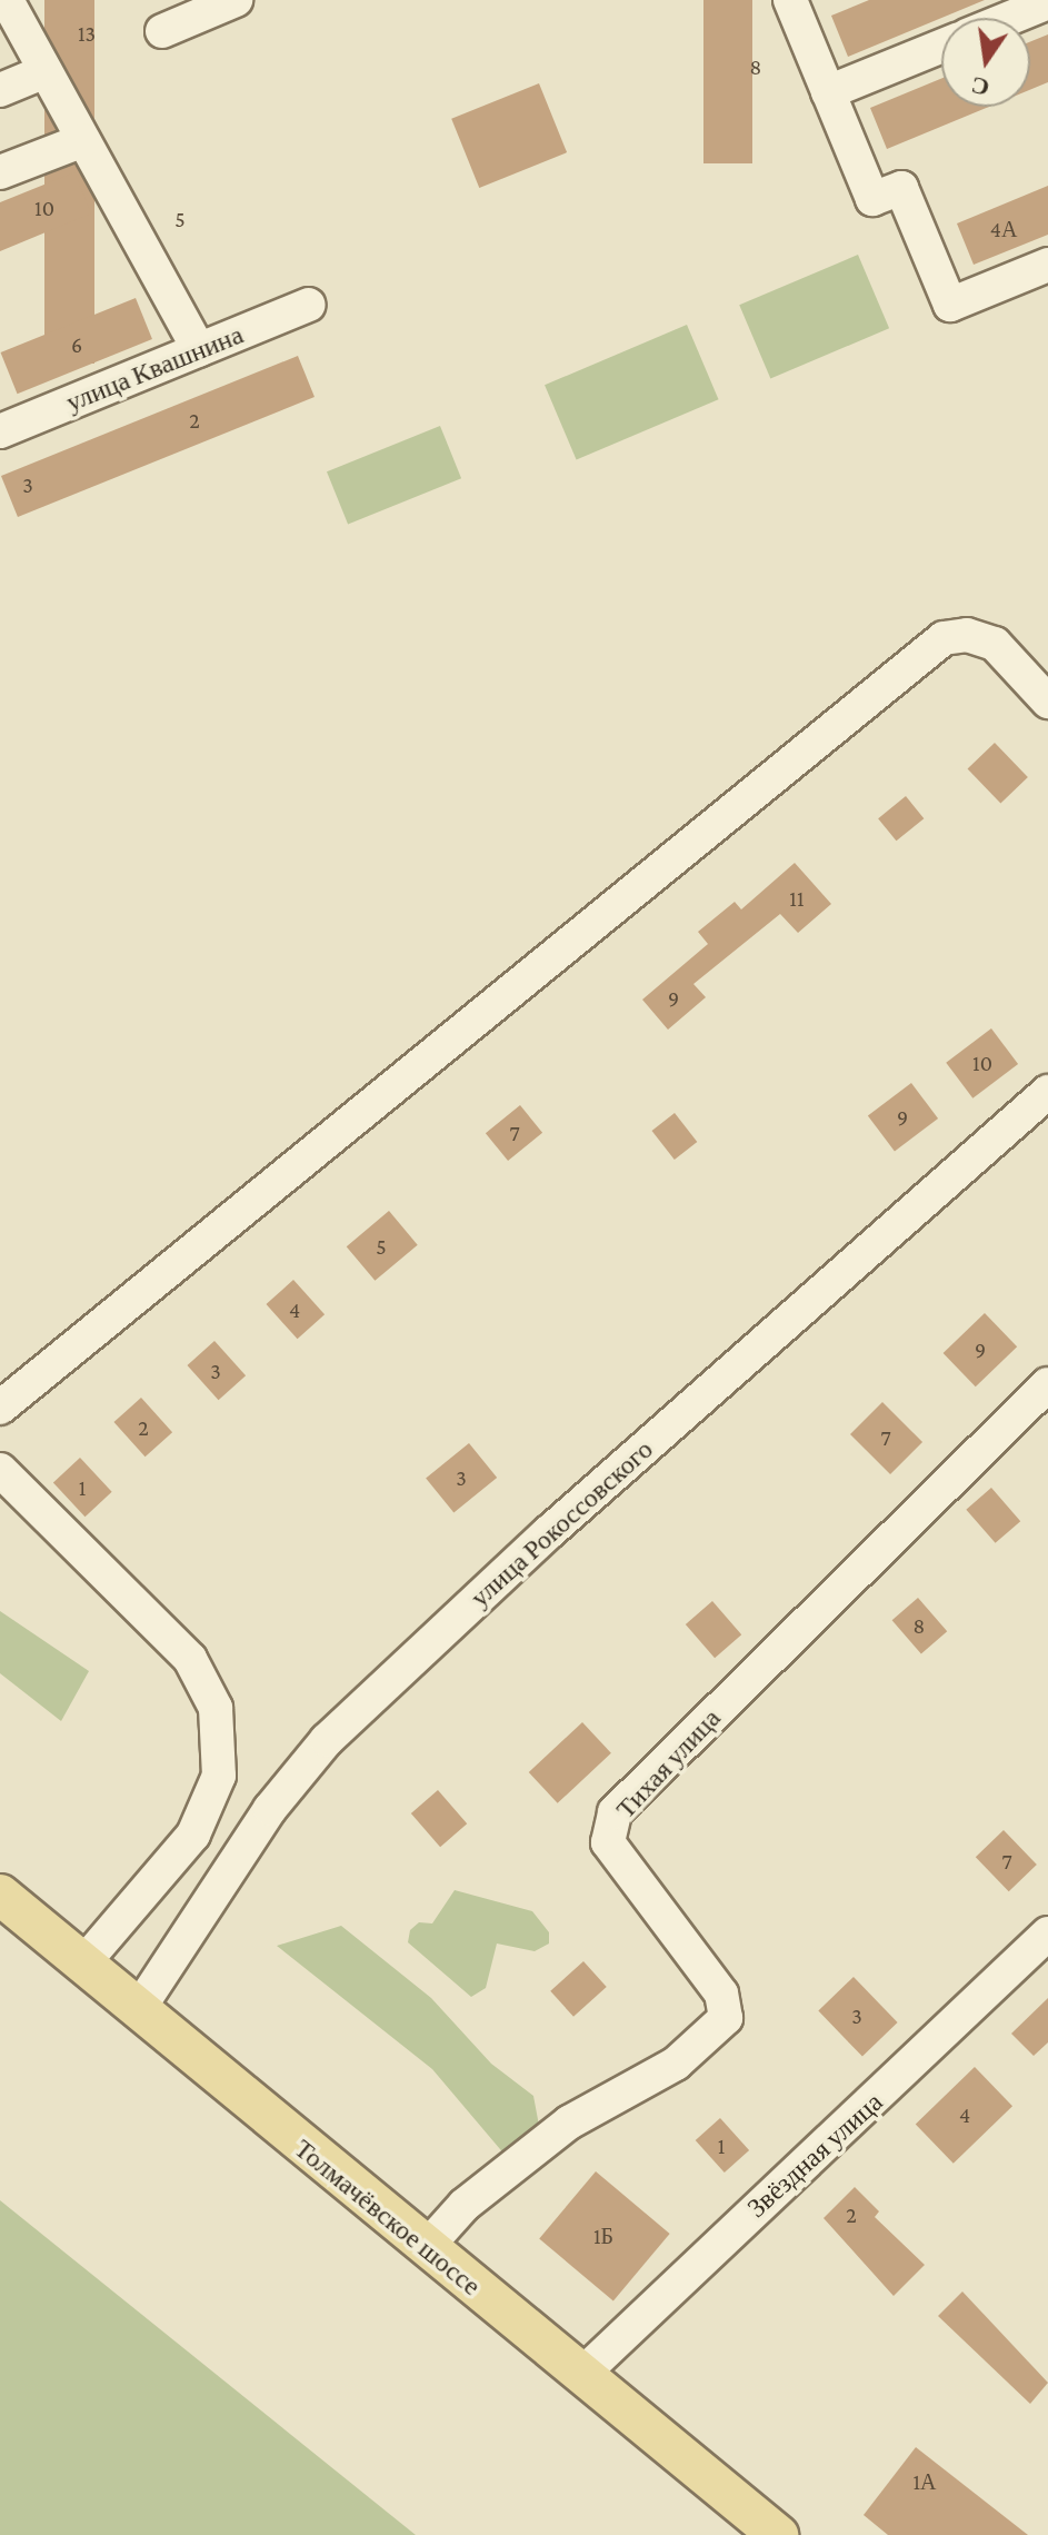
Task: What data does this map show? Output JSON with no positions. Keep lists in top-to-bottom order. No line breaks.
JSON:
{"streets":{"main road":["Толмачёвское шоссе"],"street":["улица Квашнина","улица Рокоссовского","Тихая улица","Звёздная улица"]},"crossings":[["улица Рокоссовского","Толмачёвское шоссе"],["Тихая улица","Толмачёвское шоссе"],["Звёздная улица","Толмачёвское шоссе"]],"house_numbers":["13","8","10","5","4А","6","2","3","11","9","10","9","7","5","4","9","3","2","7","3","1","8","7","3","4","1","2","1Б","1А"],"north":"bottom"}
